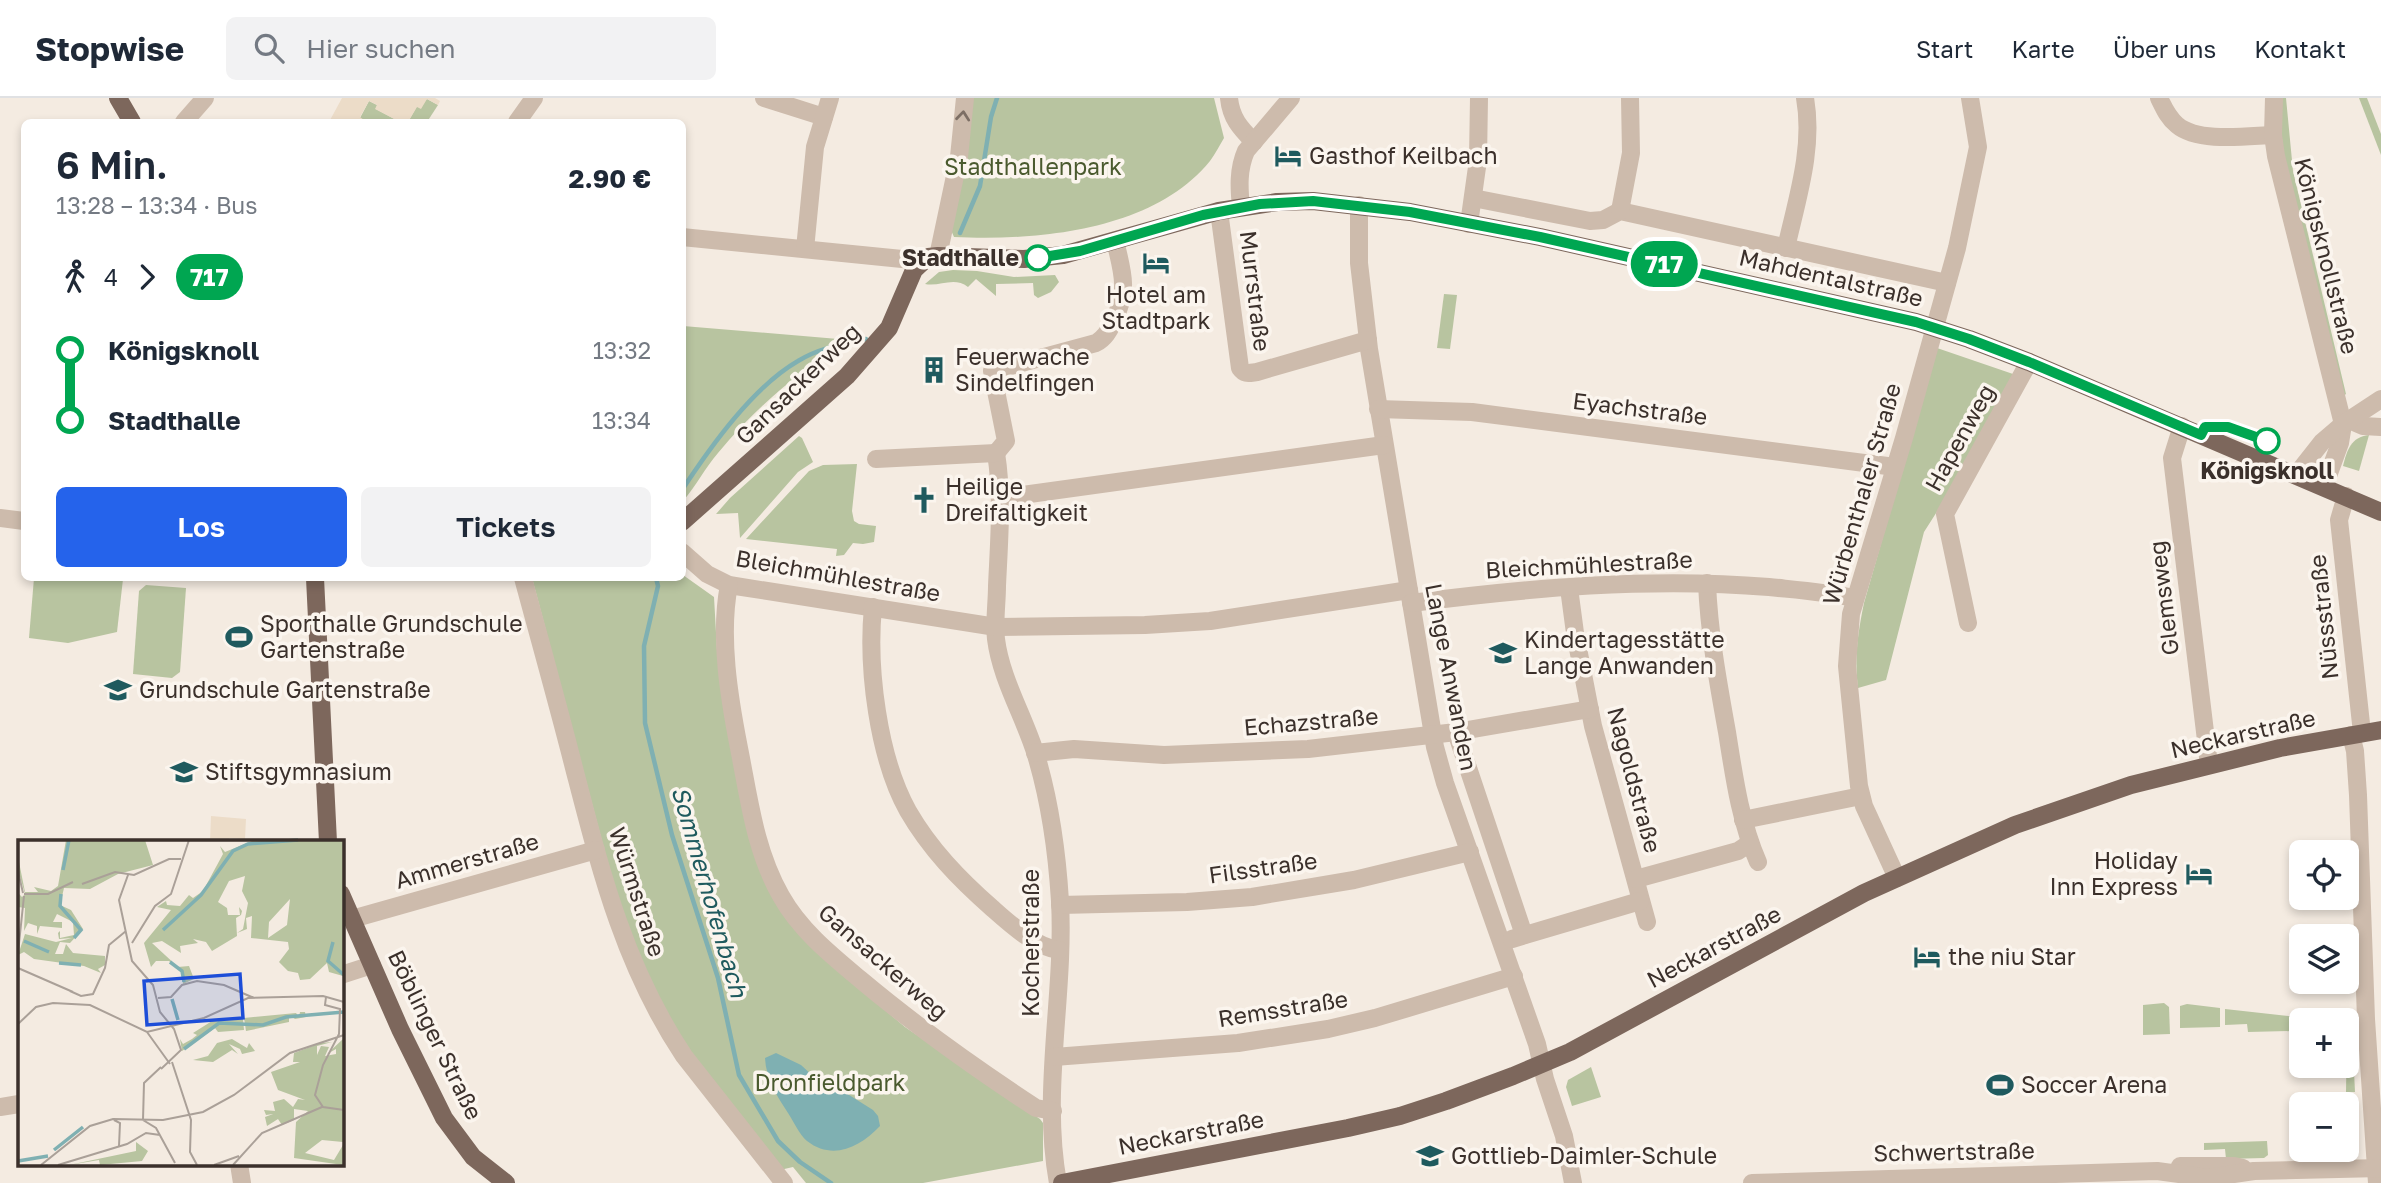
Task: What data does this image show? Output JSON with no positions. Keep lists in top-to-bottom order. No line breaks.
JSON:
{"streets":{"main road":["Mahdentalstraße","Gansackerweg","Neckarstraße","Böblinger Straße"],"street":["Königsknollstraße","Murrstraße","Eyachstraße","Hapenweg","Würbenthaler Straße","Bleichmühlestraße","Glemsweg","Nüssstraße","Lange Anwanden","Echazstraße","Nagoldstraße","Ammerstraße","Filsstraße","Würmstraße","Kocherstraße","Remsstraße","Schwertstraße"]},"crossings":[["Mahdentalstraße","Murrstraße"],["Mahdentalstraße","Gansackerweg"],["Mahdentalstraße","Hapenweg"],["Mahdentalstraße","Würbenthaler Straße"],["Mahdentalstraße","Glemsweg"],["Mahdentalstraße","Nüssstraße"],["Mahdentalstraße","Lange Anwanden"],["Murrstraße","Lange Anwanden"],["Gansackerweg","Bleichmühlestraße"],["Gansackerweg","Kocherstraße"],["Eyachstraße","Würbenthaler Straße"],["Eyachstraße","Lange Anwanden"],["Würbenthaler Straße","Bleichmühlestraße"],["Würbenthaler Straße","Neckarstraße"],["Bleichmühlestraße","Lange Anwanden"],["Bleichmühlestraße","Nagoldstraße"],["Bleichmühlestraße","Kocherstraße"],["Glemsweg","Neckarstraße"],["Nüssstraße","Neckarstraße"],["Nüssstraße","Schwertstraße"],["Lange Anwanden","Echazstraße"],["Lange Anwanden","Neckarstraße"],["Lange Anwanden","Filsstraße"],["Lange Anwanden","Remsstraße"],["Echazstraße","Nagoldstraße"],["Echazstraße","Kocherstraße"],["Neckarstraße","Kocherstraße"],["Ammerstraße","Würmstraße"],["Ammerstraße","Böblinger Straße"],["Filsstraße","Kocherstraße"],["Kocherstraße","Remsstraße"]],"water":["Sommerhofenbach"],"parks":["Stadthallenpark","Dronfieldpark"],"places":{"hotel":["Gasthof Keilbach","Hotel am Stadtpark","Holiday Inn Express","the niu Star"],"other":["Stadthalle","Königsknoll"],"building":["Feuerwache Sindelfingen"],"church":["Heilige Dreifaltigkeit"],"sports":["Sporthalle Grundschule Gartenstraße","Soccer Arena"],"school or university":["Kindertagesstätte Lange Anwanden","Grundschule Gartenstraße","Stiftsgymnasium","Gottlieb-Daimler-Schule"]},"lines":["bus line 717"],"page":{"header":"Stopwise","search":"Hier suchen","nav":["Start","Karte","Über uns","Kontakt"],"on_map":"717","heading":["6 Min.","13:28 – 13:34 · Bus","2.90 €"],"legs":["4","717"],"list":[{"name":"Königsknoll","value":"13:32"},{"name":"Stadthalle","value":"13:34"}],"buttons":["Los","Tickets"],"map_buttons":["+","−"]}}
